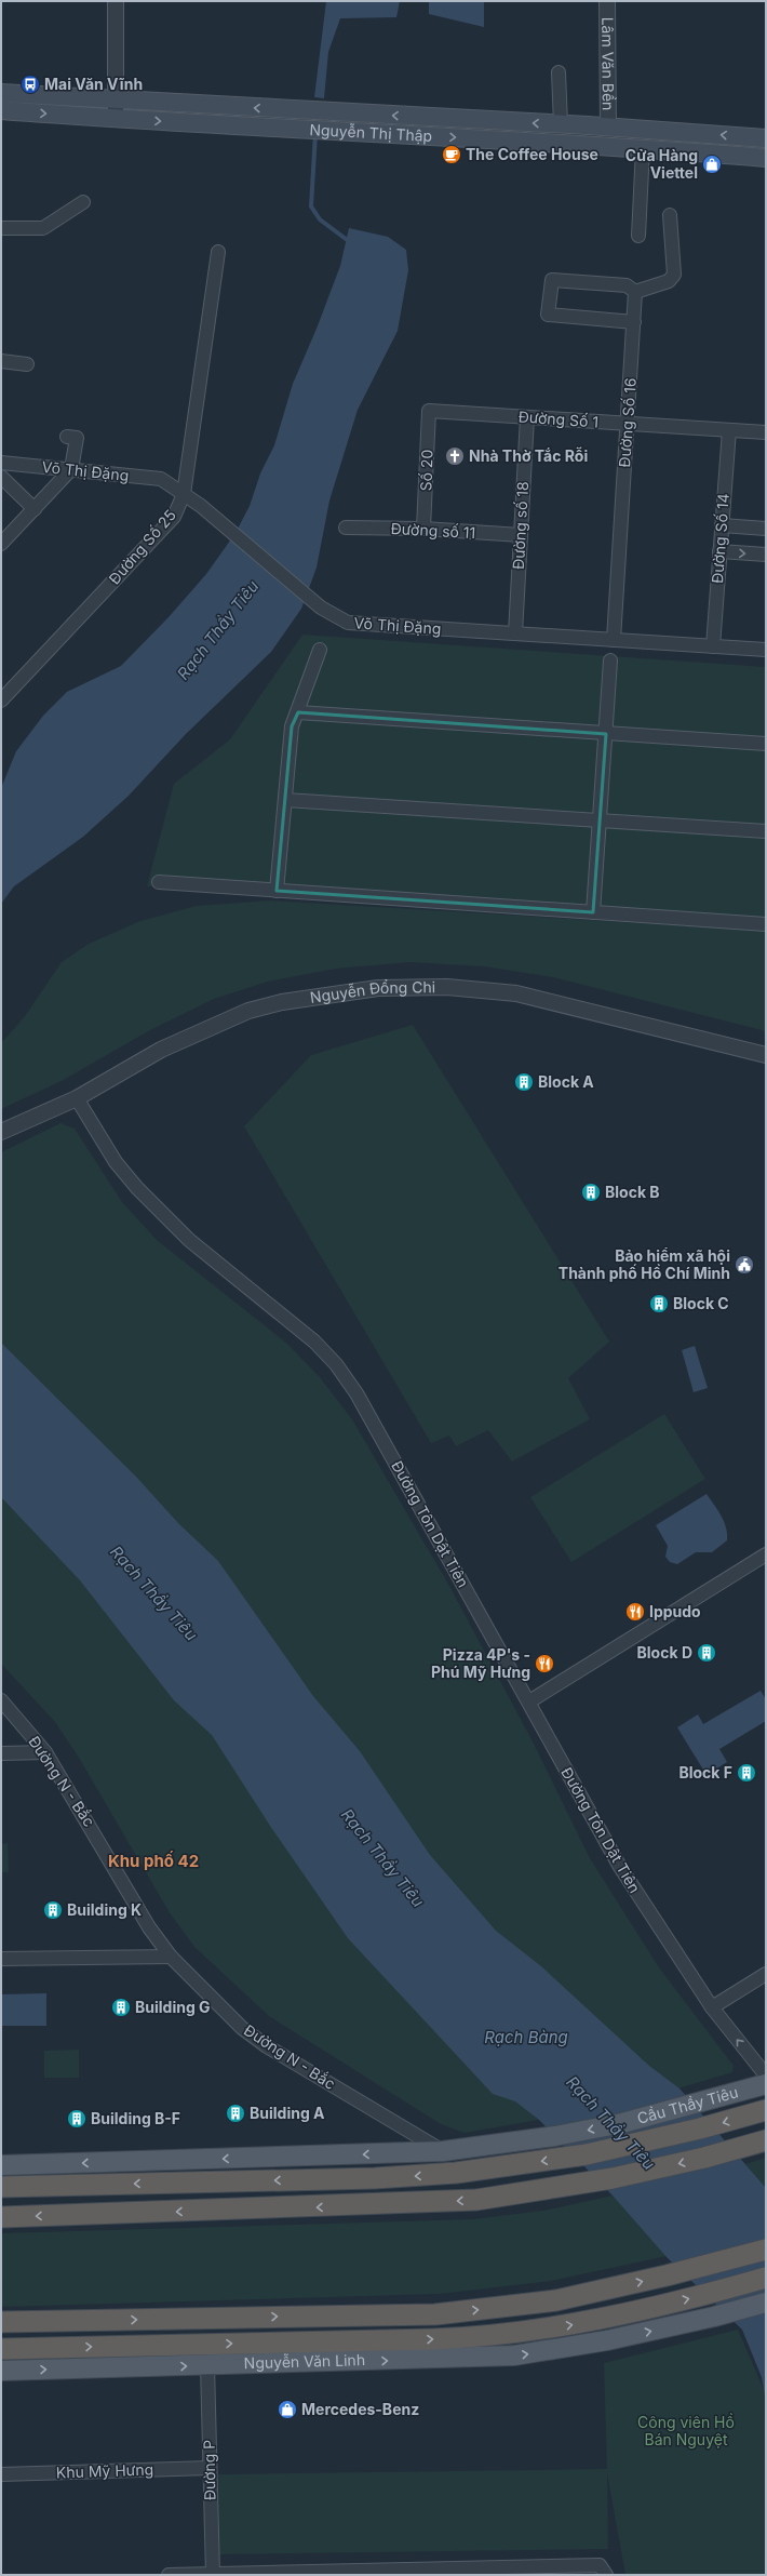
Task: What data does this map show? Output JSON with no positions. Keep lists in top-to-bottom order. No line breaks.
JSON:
{"streets":{"highway":["Cầu Thầy Tiêu","Nguyễn Văn Linh"],"main road":["Nguyễn Thị Thập"],"street":["Lâm Văn Bền","Đường Số 1","Đường Số 16","Số 20","Võ Thị Đặng","Đường số 18","Đường số 11","Đường Số 14","Đường Số 25","Nguyễn Đổng Chi","Đường Tôn Dật Tiên","Đường N - Bắc","Đường P","Khu Mỹ Hưng"]},"crossings":[["Lâm Văn Bền","Nguyễn Thị Thập"],["Đường Số 1","Đường Số 16"],["Đường Số 1","Số 20"],["Đường Số 1","Đường số 18"],["Đường Số 1","Đường Số 14"],["Đường Số 16","Võ Thị Đặng"],["Số 20","Đường số 11"],["Võ Thị Đặng","Đường số 18"],["Võ Thị Đặng","Đường Số 14"],["Võ Thị Đặng","Đường Số 25"],["Đường số 18","Đường số 11"],["Nguyễn Đổng Chi","Đường Tôn Dật Tiên"],["Đường Tôn Dật Tiên","Cầu Thầy Tiêu"],["Đường N - Bắc","Cầu Thầy Tiêu"],["Nguyễn Văn Linh","Đường P"],["Đường P","Khu Mỹ Hưng"]],"districts":["Khu phố 42"],"water":["Rạch Thầy Tiêu","Rạch Bàng"],"parks":["Công viên Hồ Bán Nguyệt"],"places":{"bus stop":["Mai Văn Vĩnh"],"cafe":["The Coffee House"],"shop":["Cửa Hàng Viettel","Mercedes-Benz"],"church":["Nhà Thờ Tắc Rỗi"],"building":["Block A","Block B","Block C","Block D","Block F","Building K","Building G","Building A","Building B-F"],"public building":["Bảo hiểm xã hội Thành phố Hồ Chí Minh"],"restaurant":["Ippudo","Pizza 4P's - Phú Mỹ Hưng"]}}
